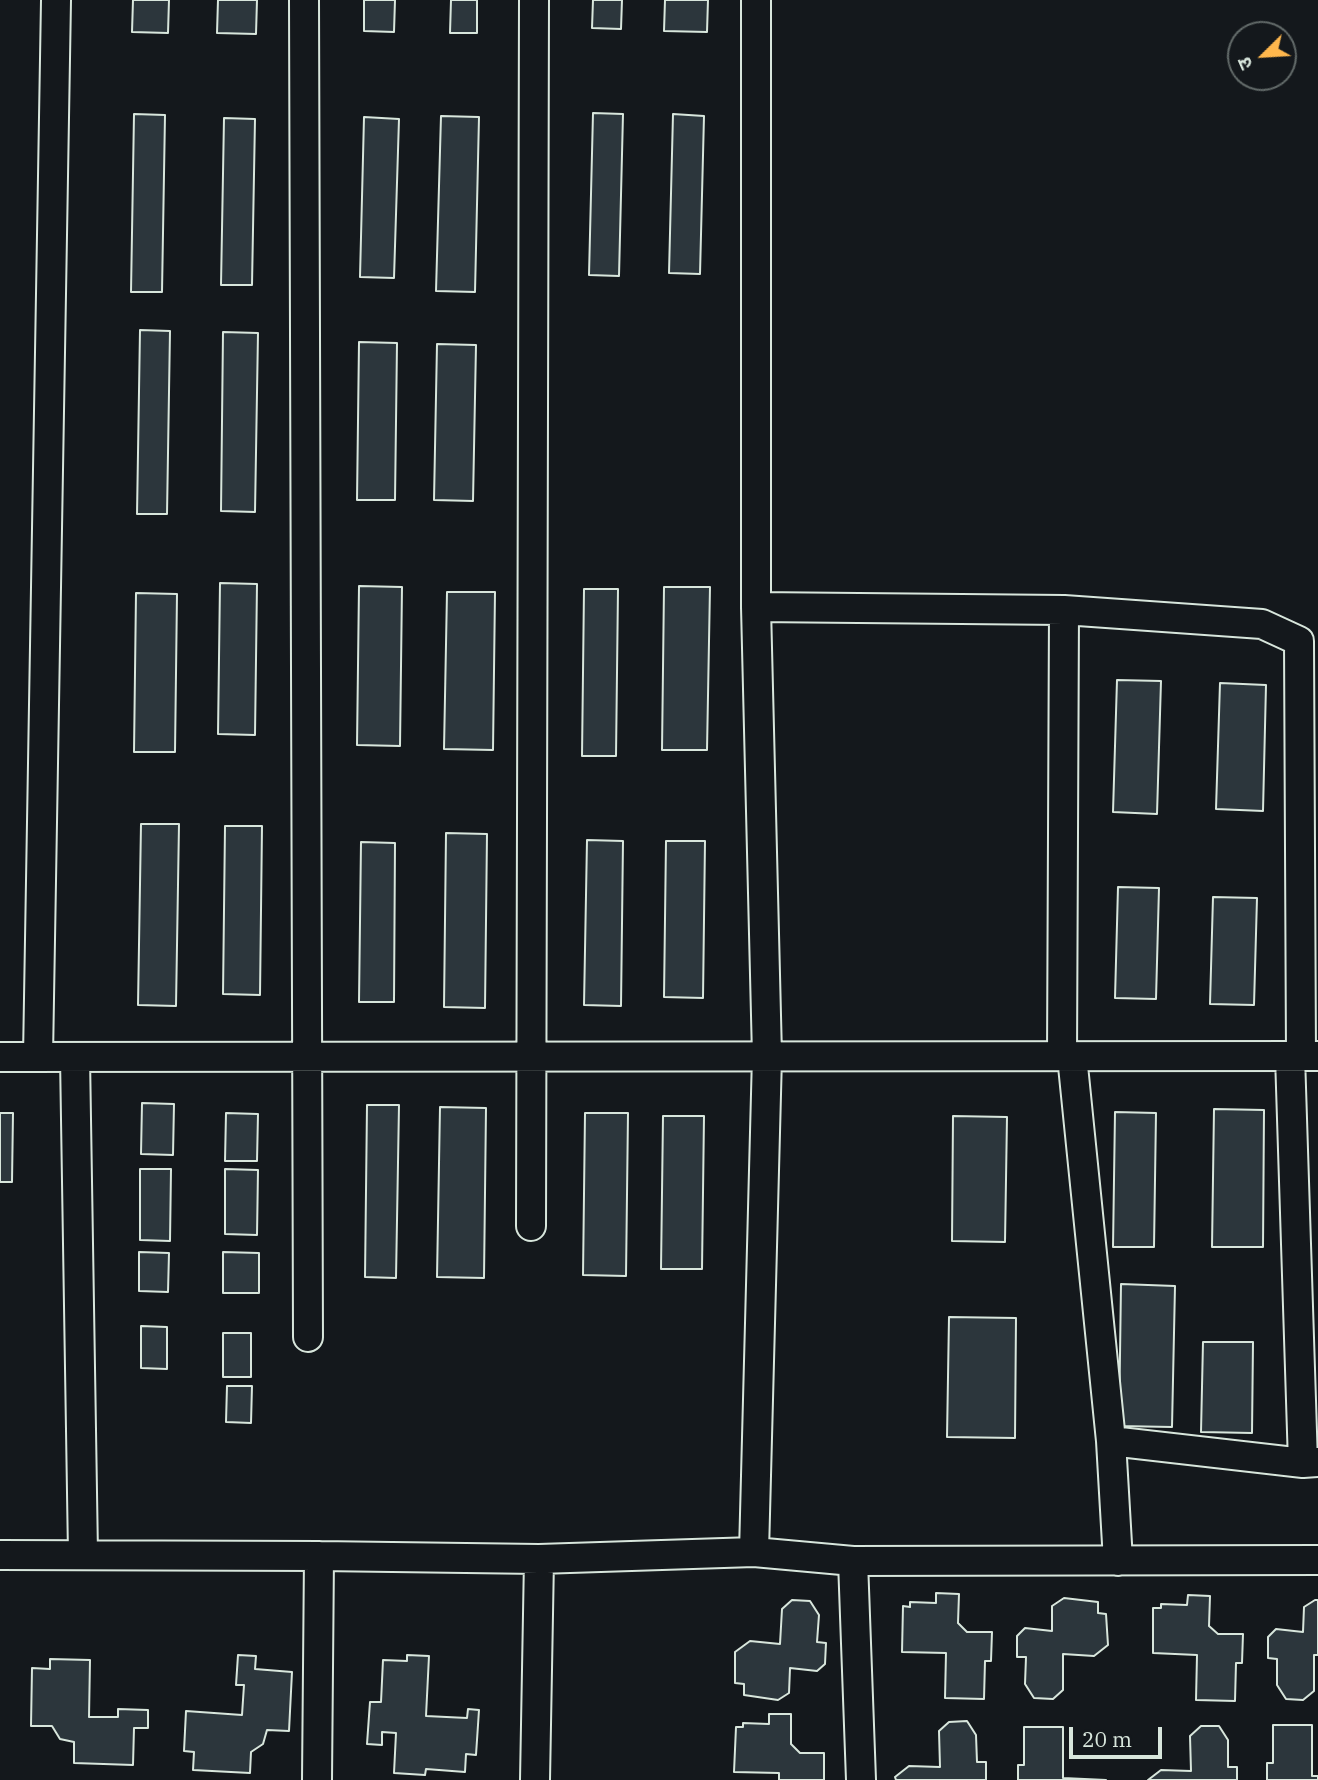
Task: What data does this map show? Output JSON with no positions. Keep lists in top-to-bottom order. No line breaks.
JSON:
{"scale_bar":"20 m","north":"bottom left"}
